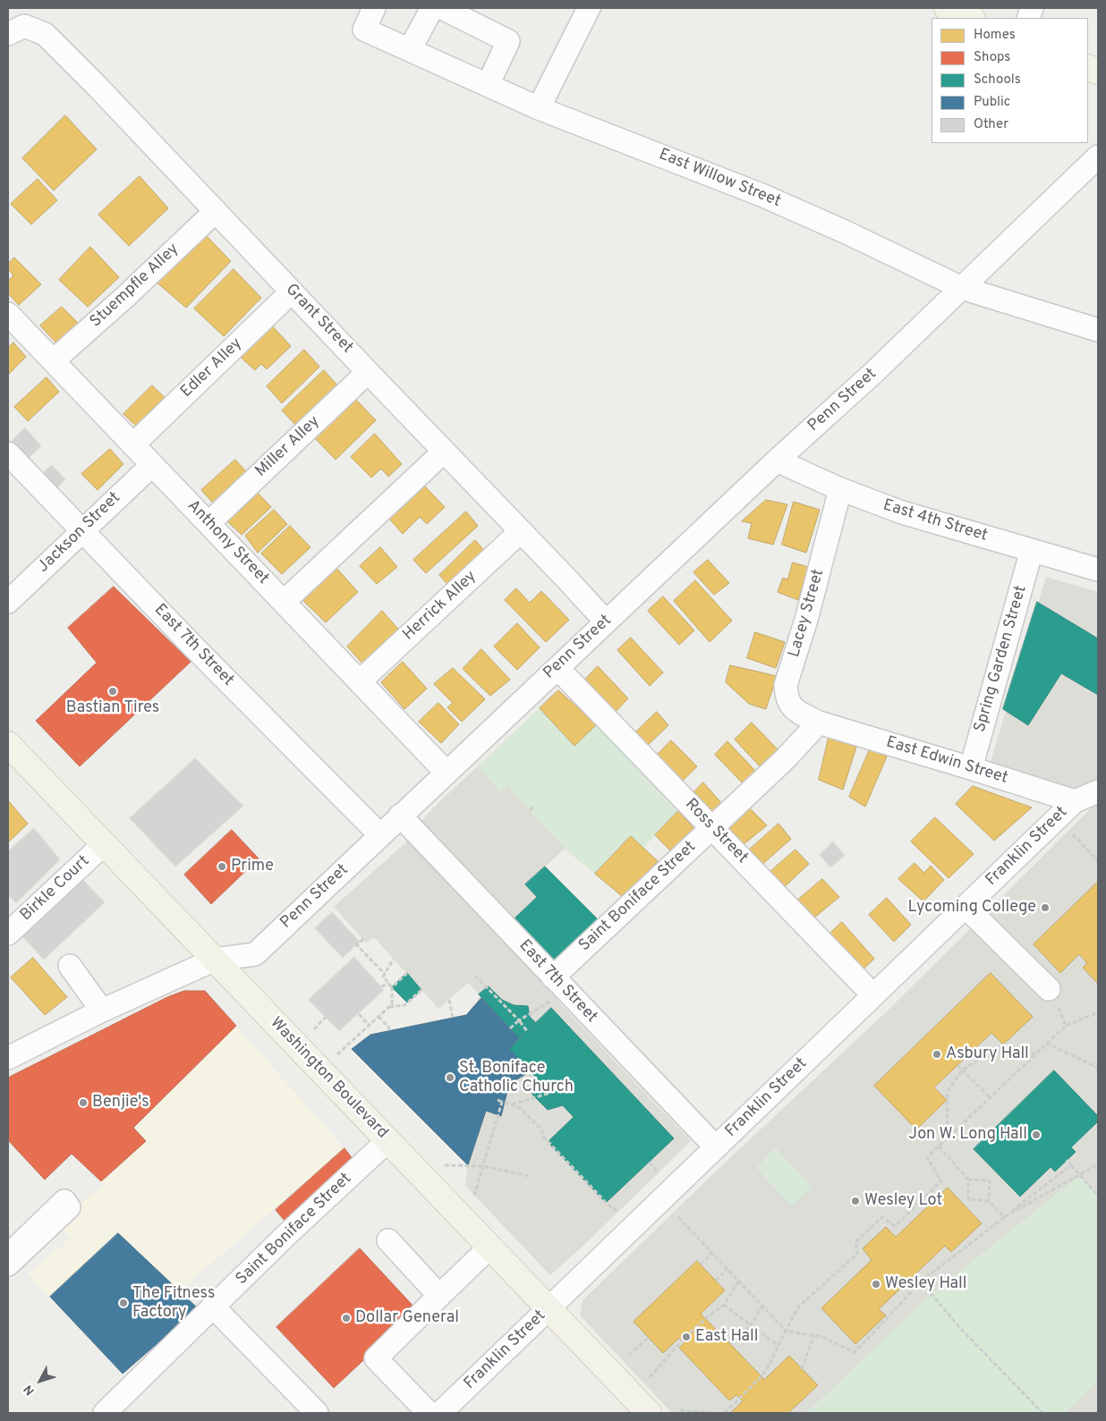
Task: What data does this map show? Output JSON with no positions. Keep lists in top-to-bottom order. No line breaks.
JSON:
{"streets":{"main road":["Washington Boulevard"],"street":["East Willow Street","Stuempfle Alley","Grant Street","Edler Alley","Penn Street","Miller Alley","East 4th Street","Jackson Street","Anthony Street","Herrick Alley","Lacey Street","East 7th Street","Spring Garden Street","East Edwin Street","Ross Street","Franklin Street","Birkle Court","Saint Boniface Street"]},"crossings":[["East Willow Street","Penn Street"],["Stuempfle Alley","Grant Street"],["Stuempfle Alley","Anthony Street"],["Grant Street","Edler Alley"],["Grant Street","Penn Street"],["Grant Street","Miller Alley"],["Grant Street","Herrick Alley"],["Edler Alley","Anthony Street"],["Penn Street","East 4th Street"],["Penn Street","Anthony Street"],["Penn Street","East 7th Street"],["Penn Street","Ross Street"],["Penn Street","Washington Boulevard"],["Miller Alley","Anthony Street"],["East 4th Street","Lacey Street"],["East 4th Street","Spring Garden Street"],["Jackson Street","Anthony Street"],["Jackson Street","East 7th Street"],["Anthony Street","Herrick Alley"],["Lacey Street","East Edwin Street"],["Lacey Street","Saint Boniface Street"],["East 7th Street","Franklin Street"],["East 7th Street","Saint Boniface Street"],["Spring Garden Street","East Edwin Street"],["East Edwin Street","Franklin Street"],["East Edwin Street","Saint Boniface Street"],["Ross Street","Franklin Street"],["Ross Street","Saint Boniface Street"],["Franklin Street","Washington Boulevard"],["Birkle Court","Washington Boulevard"],["Saint Boniface Street","Washington Boulevard"]],"places":["Bastian Tires","Prime","Lycoming College","Asbury Hall","St. Boniface Catholic Church","Benjie's","Jon W. Long Hall","Wesley Lot","Wesley Hall","The Fitness Factory","Dollar General","East Hall"],"legend":["Homes","Shops","Schools","Public","Other"],"north":"bottom left"}
